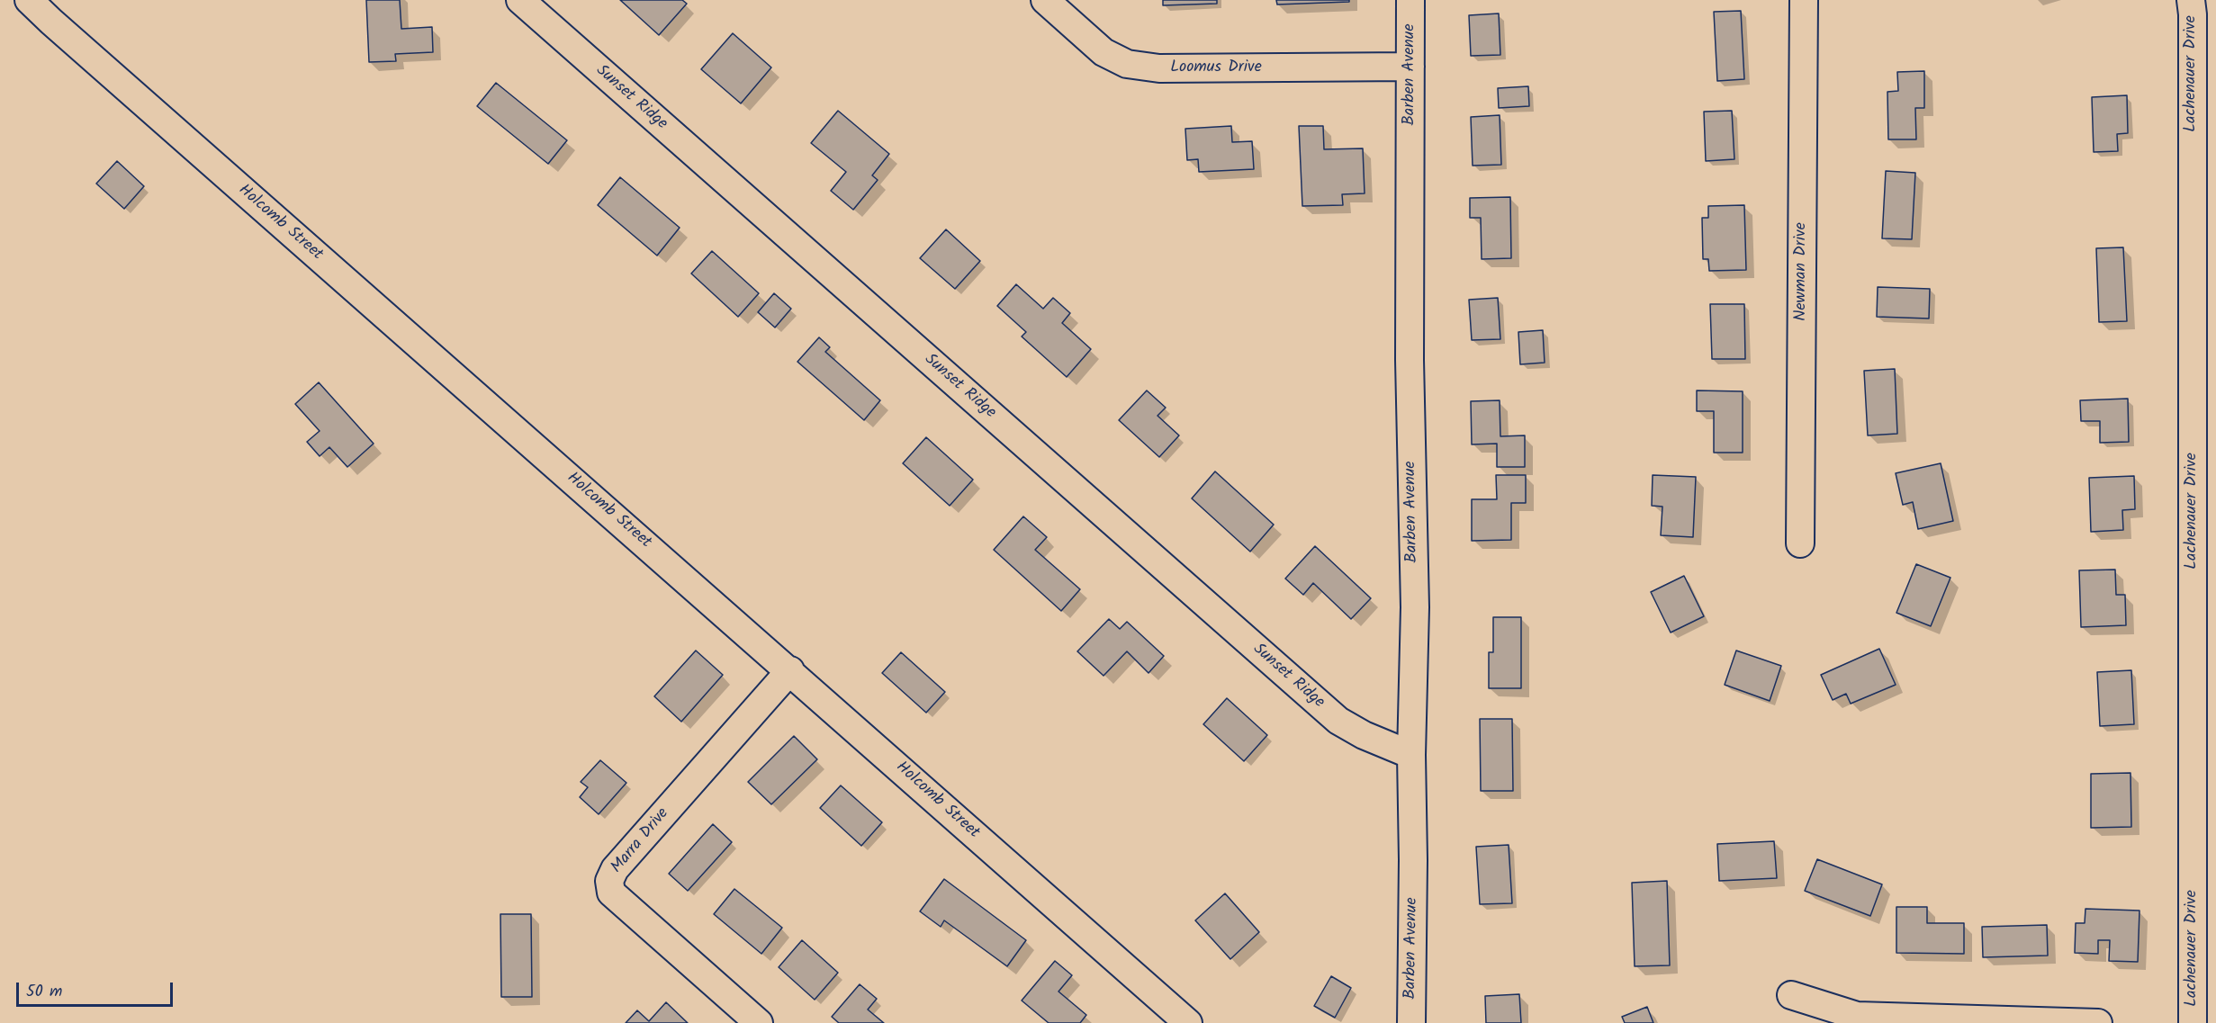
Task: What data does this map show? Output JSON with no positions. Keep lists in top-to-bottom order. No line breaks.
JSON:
{"streets":{"street":["Loomus Drive","Lachenauer Drive","Barben Avenue","Sunset Ridge","Holcomb Street","Newman Drive","Marra Drive"]},"crossings":[["Loomus Drive","Barben Avenue"],["Barben Avenue","Sunset Ridge"],["Holcomb Street","Marra Drive"]],"scale_bar":"50 m"}
